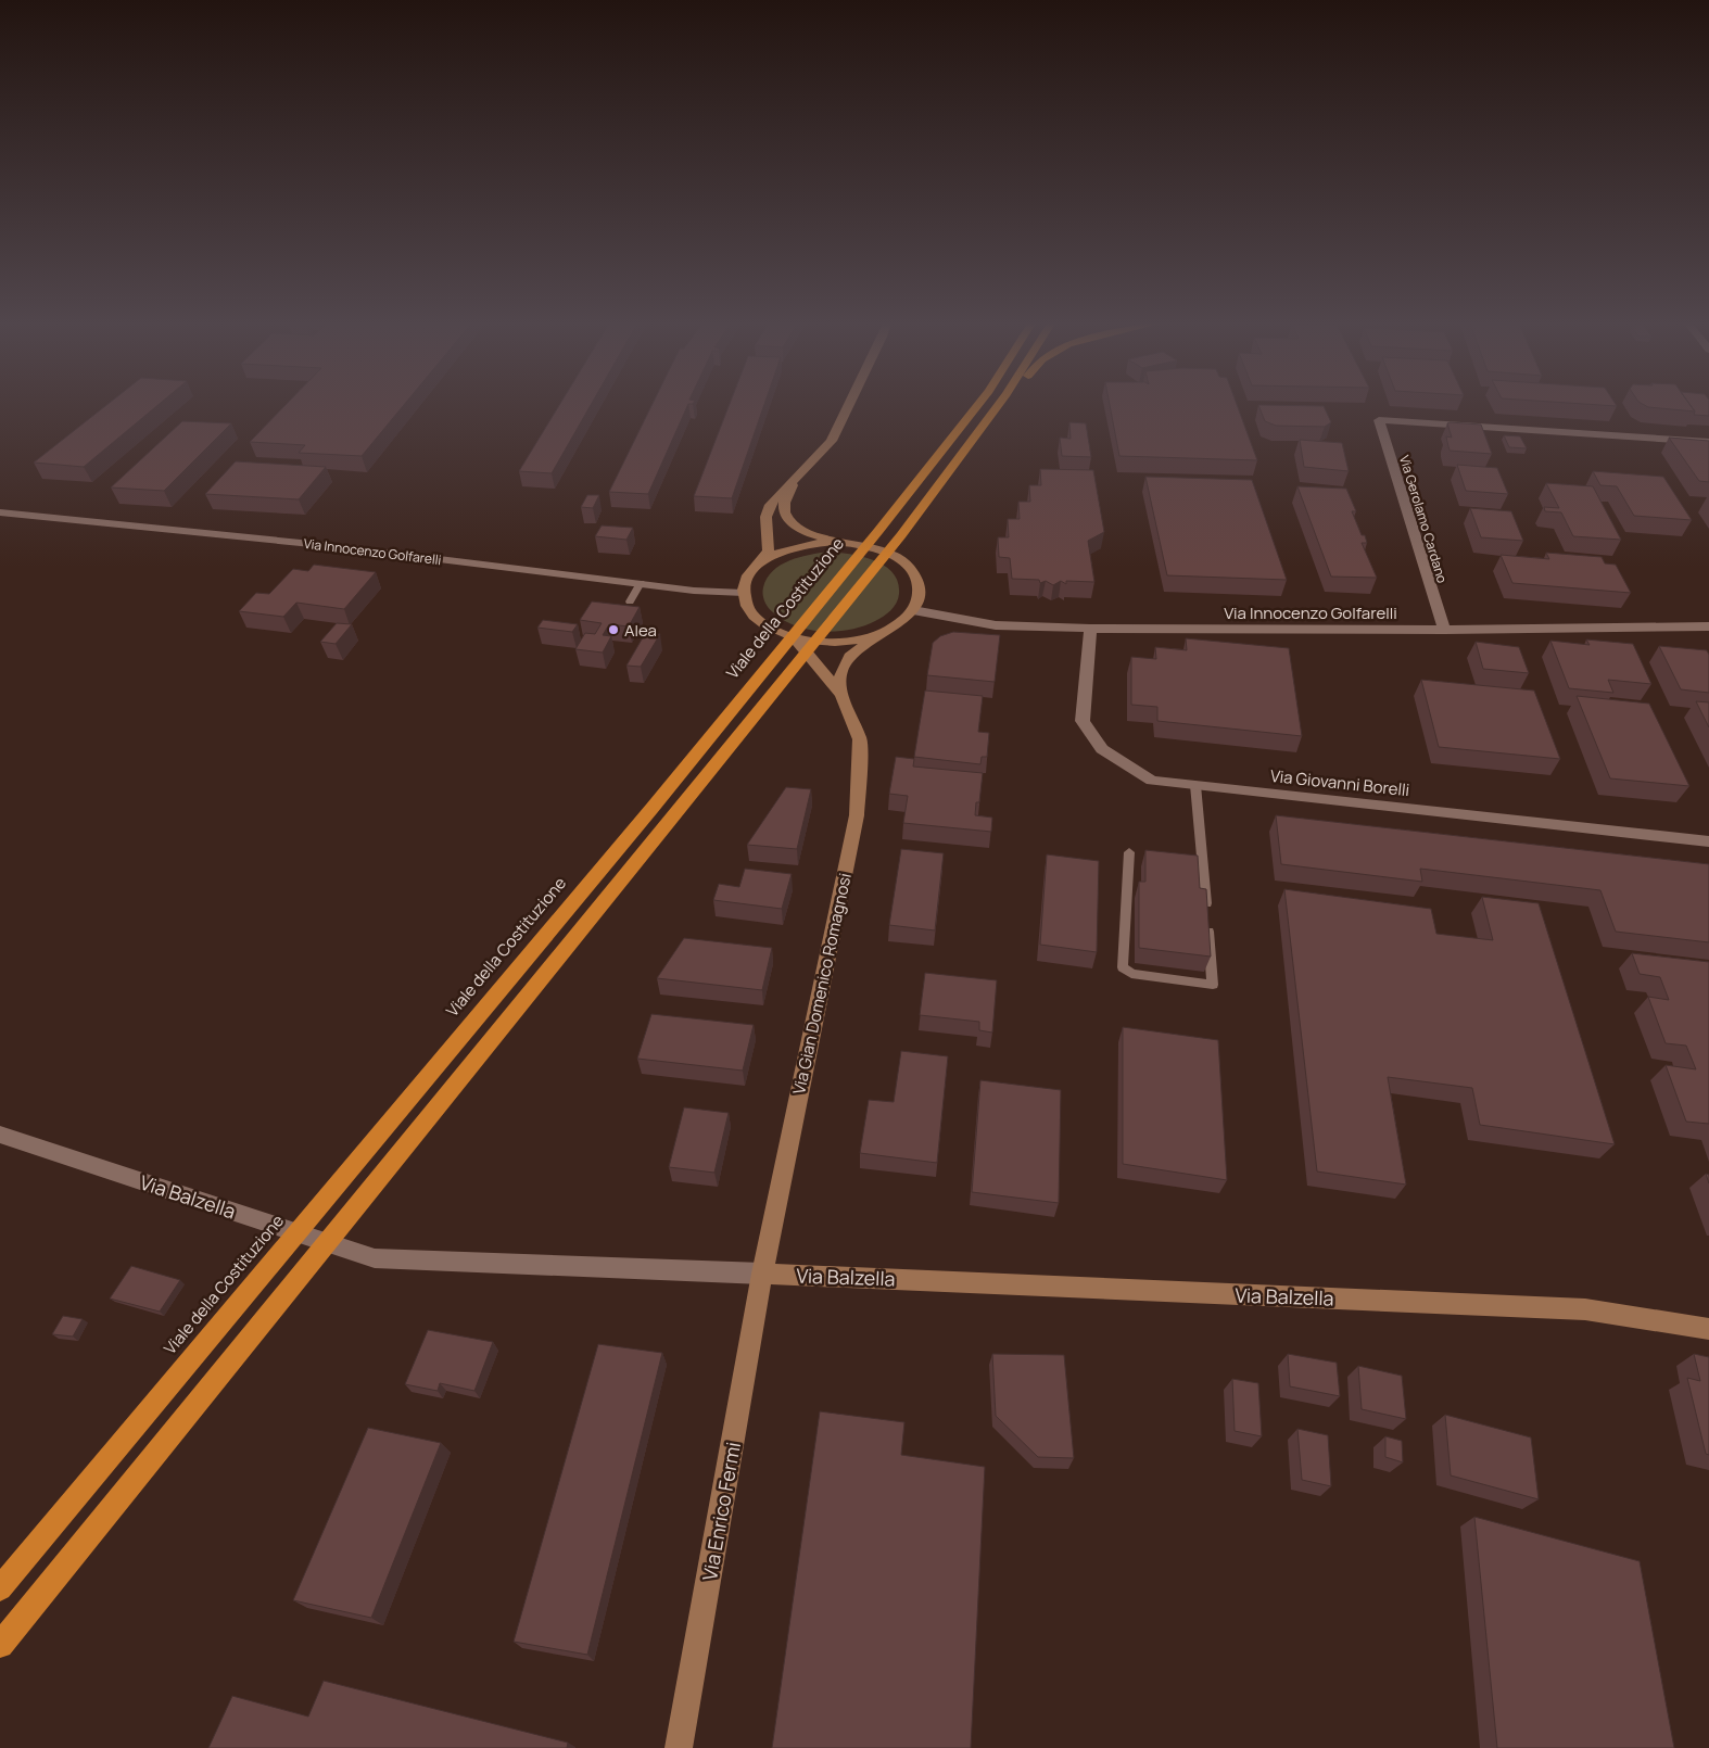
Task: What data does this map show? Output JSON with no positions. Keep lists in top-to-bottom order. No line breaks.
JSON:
{"streets":{"highway":["Viale della Costituzione"],"street":["Via Gerolamo Cardano","Via Innocenzo Golfarelli","Via Giovanni Borelli","Via Gian Domenico Romagnosi","Via Balzella","Via Enrico Fermi"]},"crossings":[["Via Gerolamo Cardano","Via Innocenzo Golfarelli"],["Via Innocenzo Golfarelli","Via Giovanni Borelli"],["Via Innocenzo Golfarelli","Via Gian Domenico Romagnosi"],["Via Gian Domenico Romagnosi","Via Balzella"],["Via Gian Domenico Romagnosi","Via Enrico Fermi"],["Via Balzella","Via Enrico Fermi"]],"places":["Alea"]}
